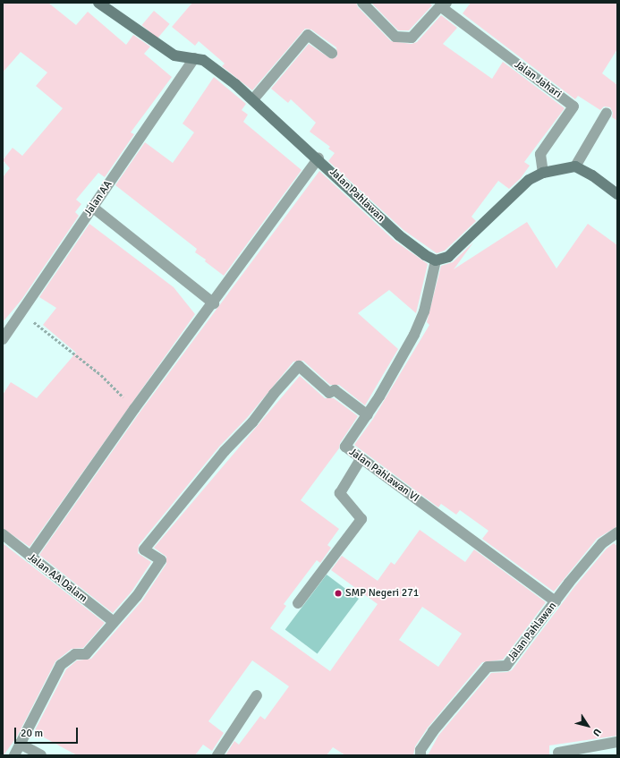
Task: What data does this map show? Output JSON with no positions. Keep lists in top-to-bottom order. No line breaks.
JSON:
{"streets":{"street":["Jalan Jahari","Jalan Pahlawan","Jalan AA","Jalan Pahlawan VI","Jalan AA Dalam"]},"crossings":[["Jalan Pahlawan","Jalan AA"],["Jalan Pahlawan","Jalan Pahlawan VI"]],"places":["SMP Negeri 271"],"scale_bar":"20 m","north":"bottom right"}
